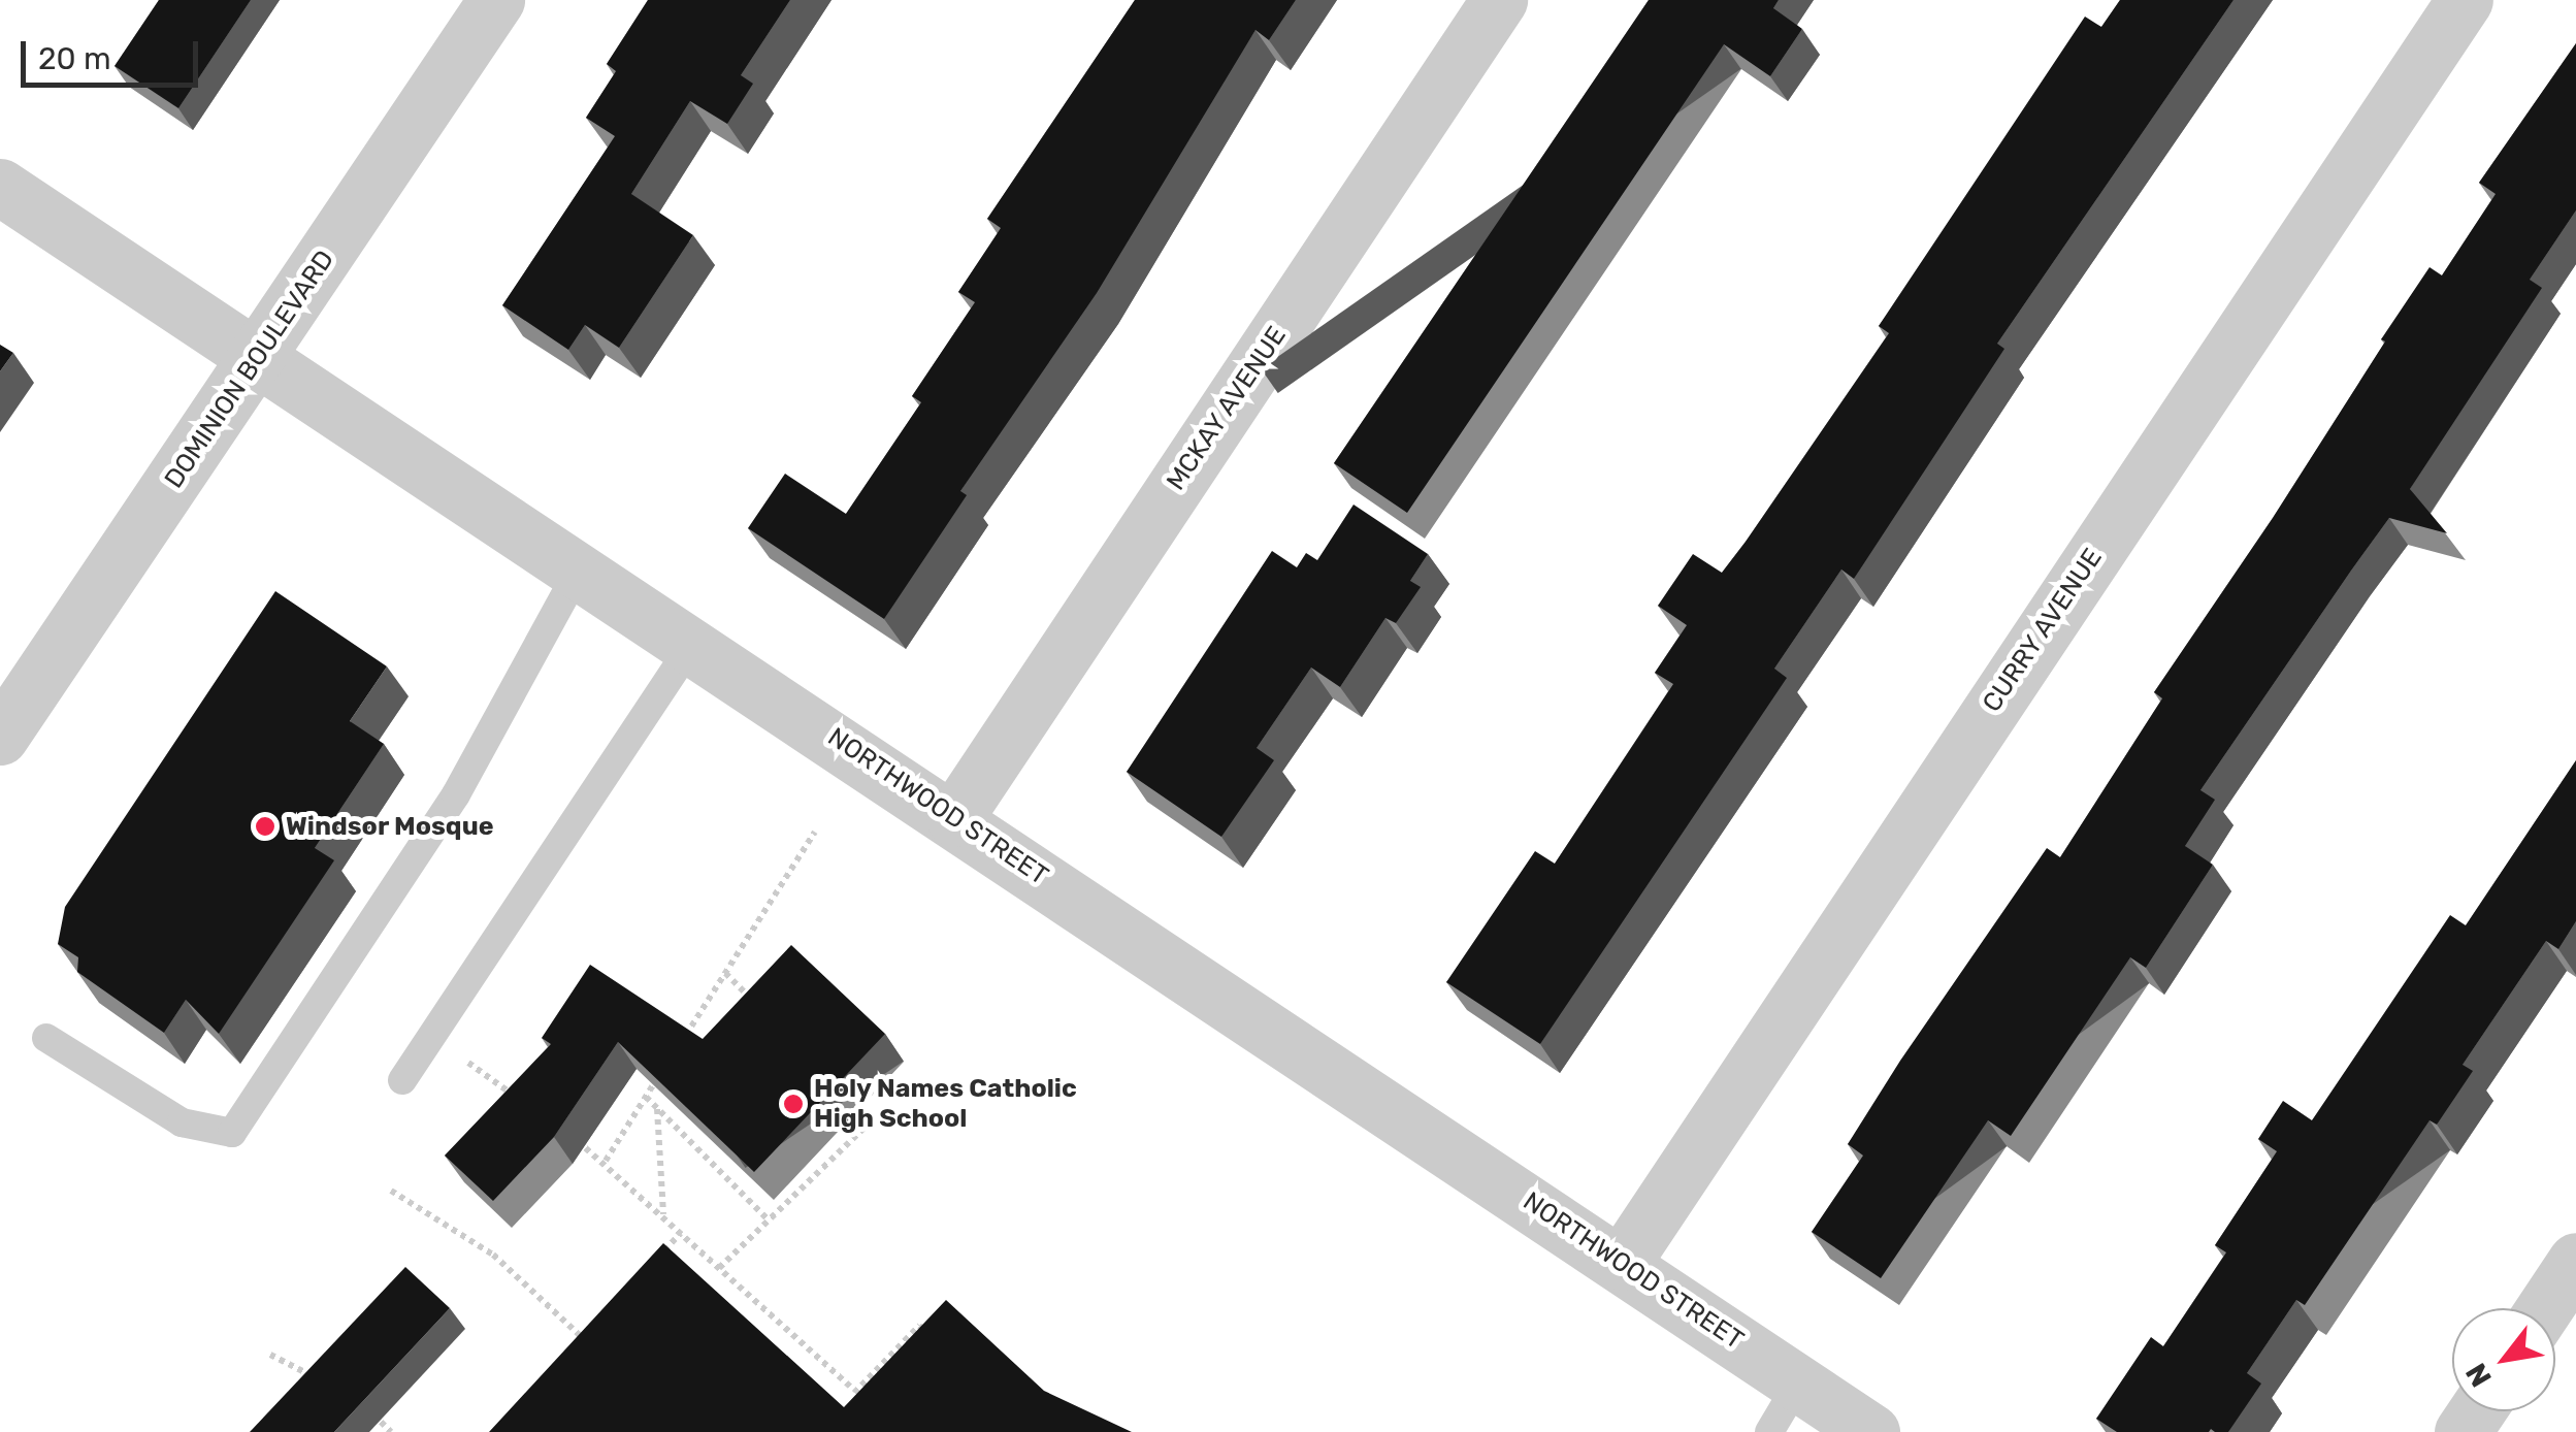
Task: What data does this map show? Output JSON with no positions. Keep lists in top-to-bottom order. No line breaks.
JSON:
{"streets":{"street":["DOMINION BOULEVARD","MCKAY AVENUE","CURRY AVENUE","NORTHWOOD STREET"]},"crossings":[["DOMINION BOULEVARD","NORTHWOOD STREET"],["MCKAY AVENUE","NORTHWOOD STREET"],["CURRY AVENUE","NORTHWOOD STREET"]],"places":["Windsor Mosque","Holy Names Catholic High School"],"scale_bar":"20 m","north":"bottom left"}
